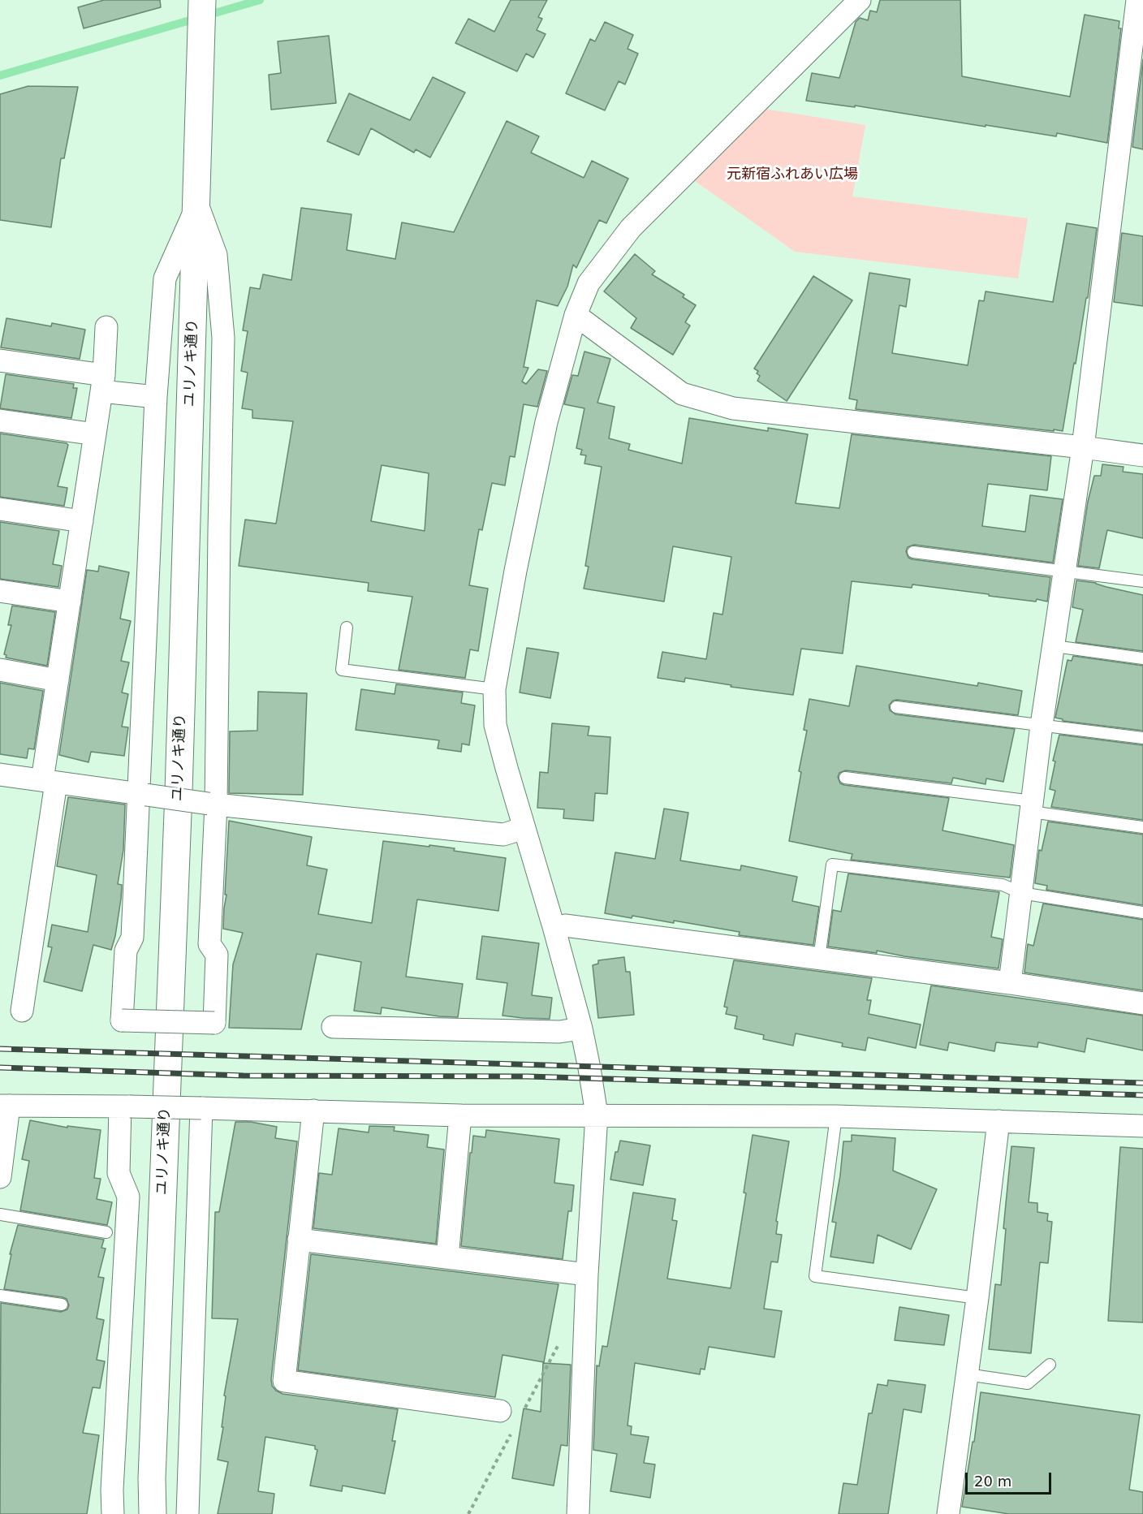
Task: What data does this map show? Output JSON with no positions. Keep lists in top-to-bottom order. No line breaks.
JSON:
{"streets":{"street":["ユリノキ通り"]},"parks":["元新宿ふれあい広場"],"scale_bar":"20 m"}
